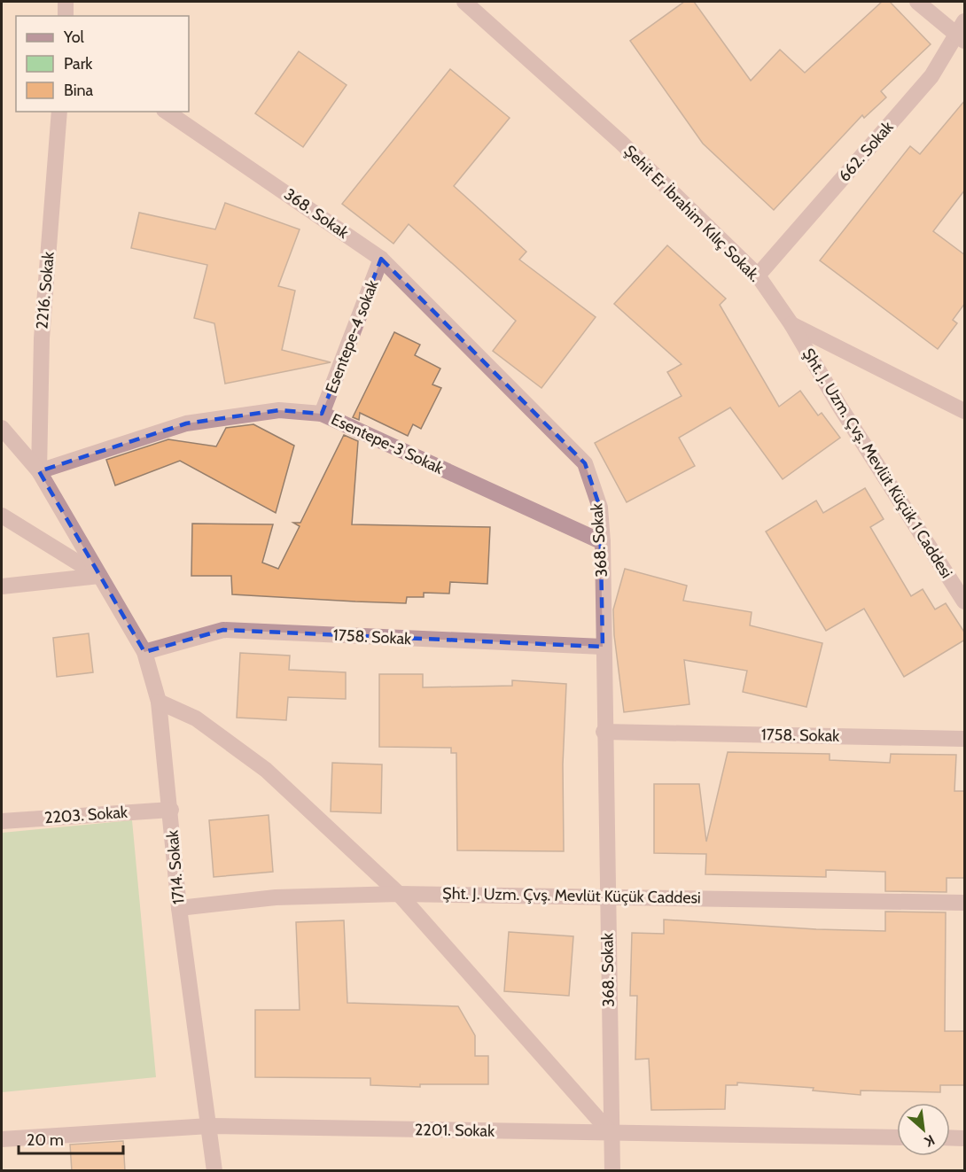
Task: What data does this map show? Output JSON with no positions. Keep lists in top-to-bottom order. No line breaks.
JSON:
{"streets":{"street":["662. Sokak","368. Sokak","Şehit Er İbrahim Kılıç Sokak.","2216. Sokak","Esentepe-4 sokak","Esentepe-3 Sokak","Şht. J. Uzm. Çvş. Mevlüt Küçük 1 Caddesi","1758. Sokak","2203. Sokak","1714. Sokak","Şht. J. Uzm. Çvş. Mevlüt Küçük Caddesi","2201. Sokak"]},"crossings":[["662. Sokak","Şehit Er İbrahim Kılıç Sokak."],["368. Sokak","Esentepe-4 sokak"],["368. Sokak","Esentepe-3 Sokak"],["368. Sokak","1758. Sokak"],["368. Sokak","Şht. J. Uzm. Çvş. Mevlüt Küçük Caddesi"],["368. Sokak","2201. Sokak"],["Şehit Er İbrahim Kılıç Sokak.","Şht. J. Uzm. Çvş. Mevlüt Küçük 1 Caddesi"],["2216. Sokak","Esentepe-3 Sokak"],["2216. Sokak","1714. Sokak"],["Esentepe-4 sokak","Esentepe-3 Sokak"],["Esentepe-3 Sokak","1714. Sokak"],["1758. Sokak","1714. Sokak"],["2203. Sokak","1714. Sokak"],["1714. Sokak","Şht. J. Uzm. Çvş. Mevlüt Küçük Caddesi"],["1714. Sokak","2201. Sokak"]],"legend":["Yol","Park","Bina"],"scale_bar":"20 m","north":"bottom right"}
